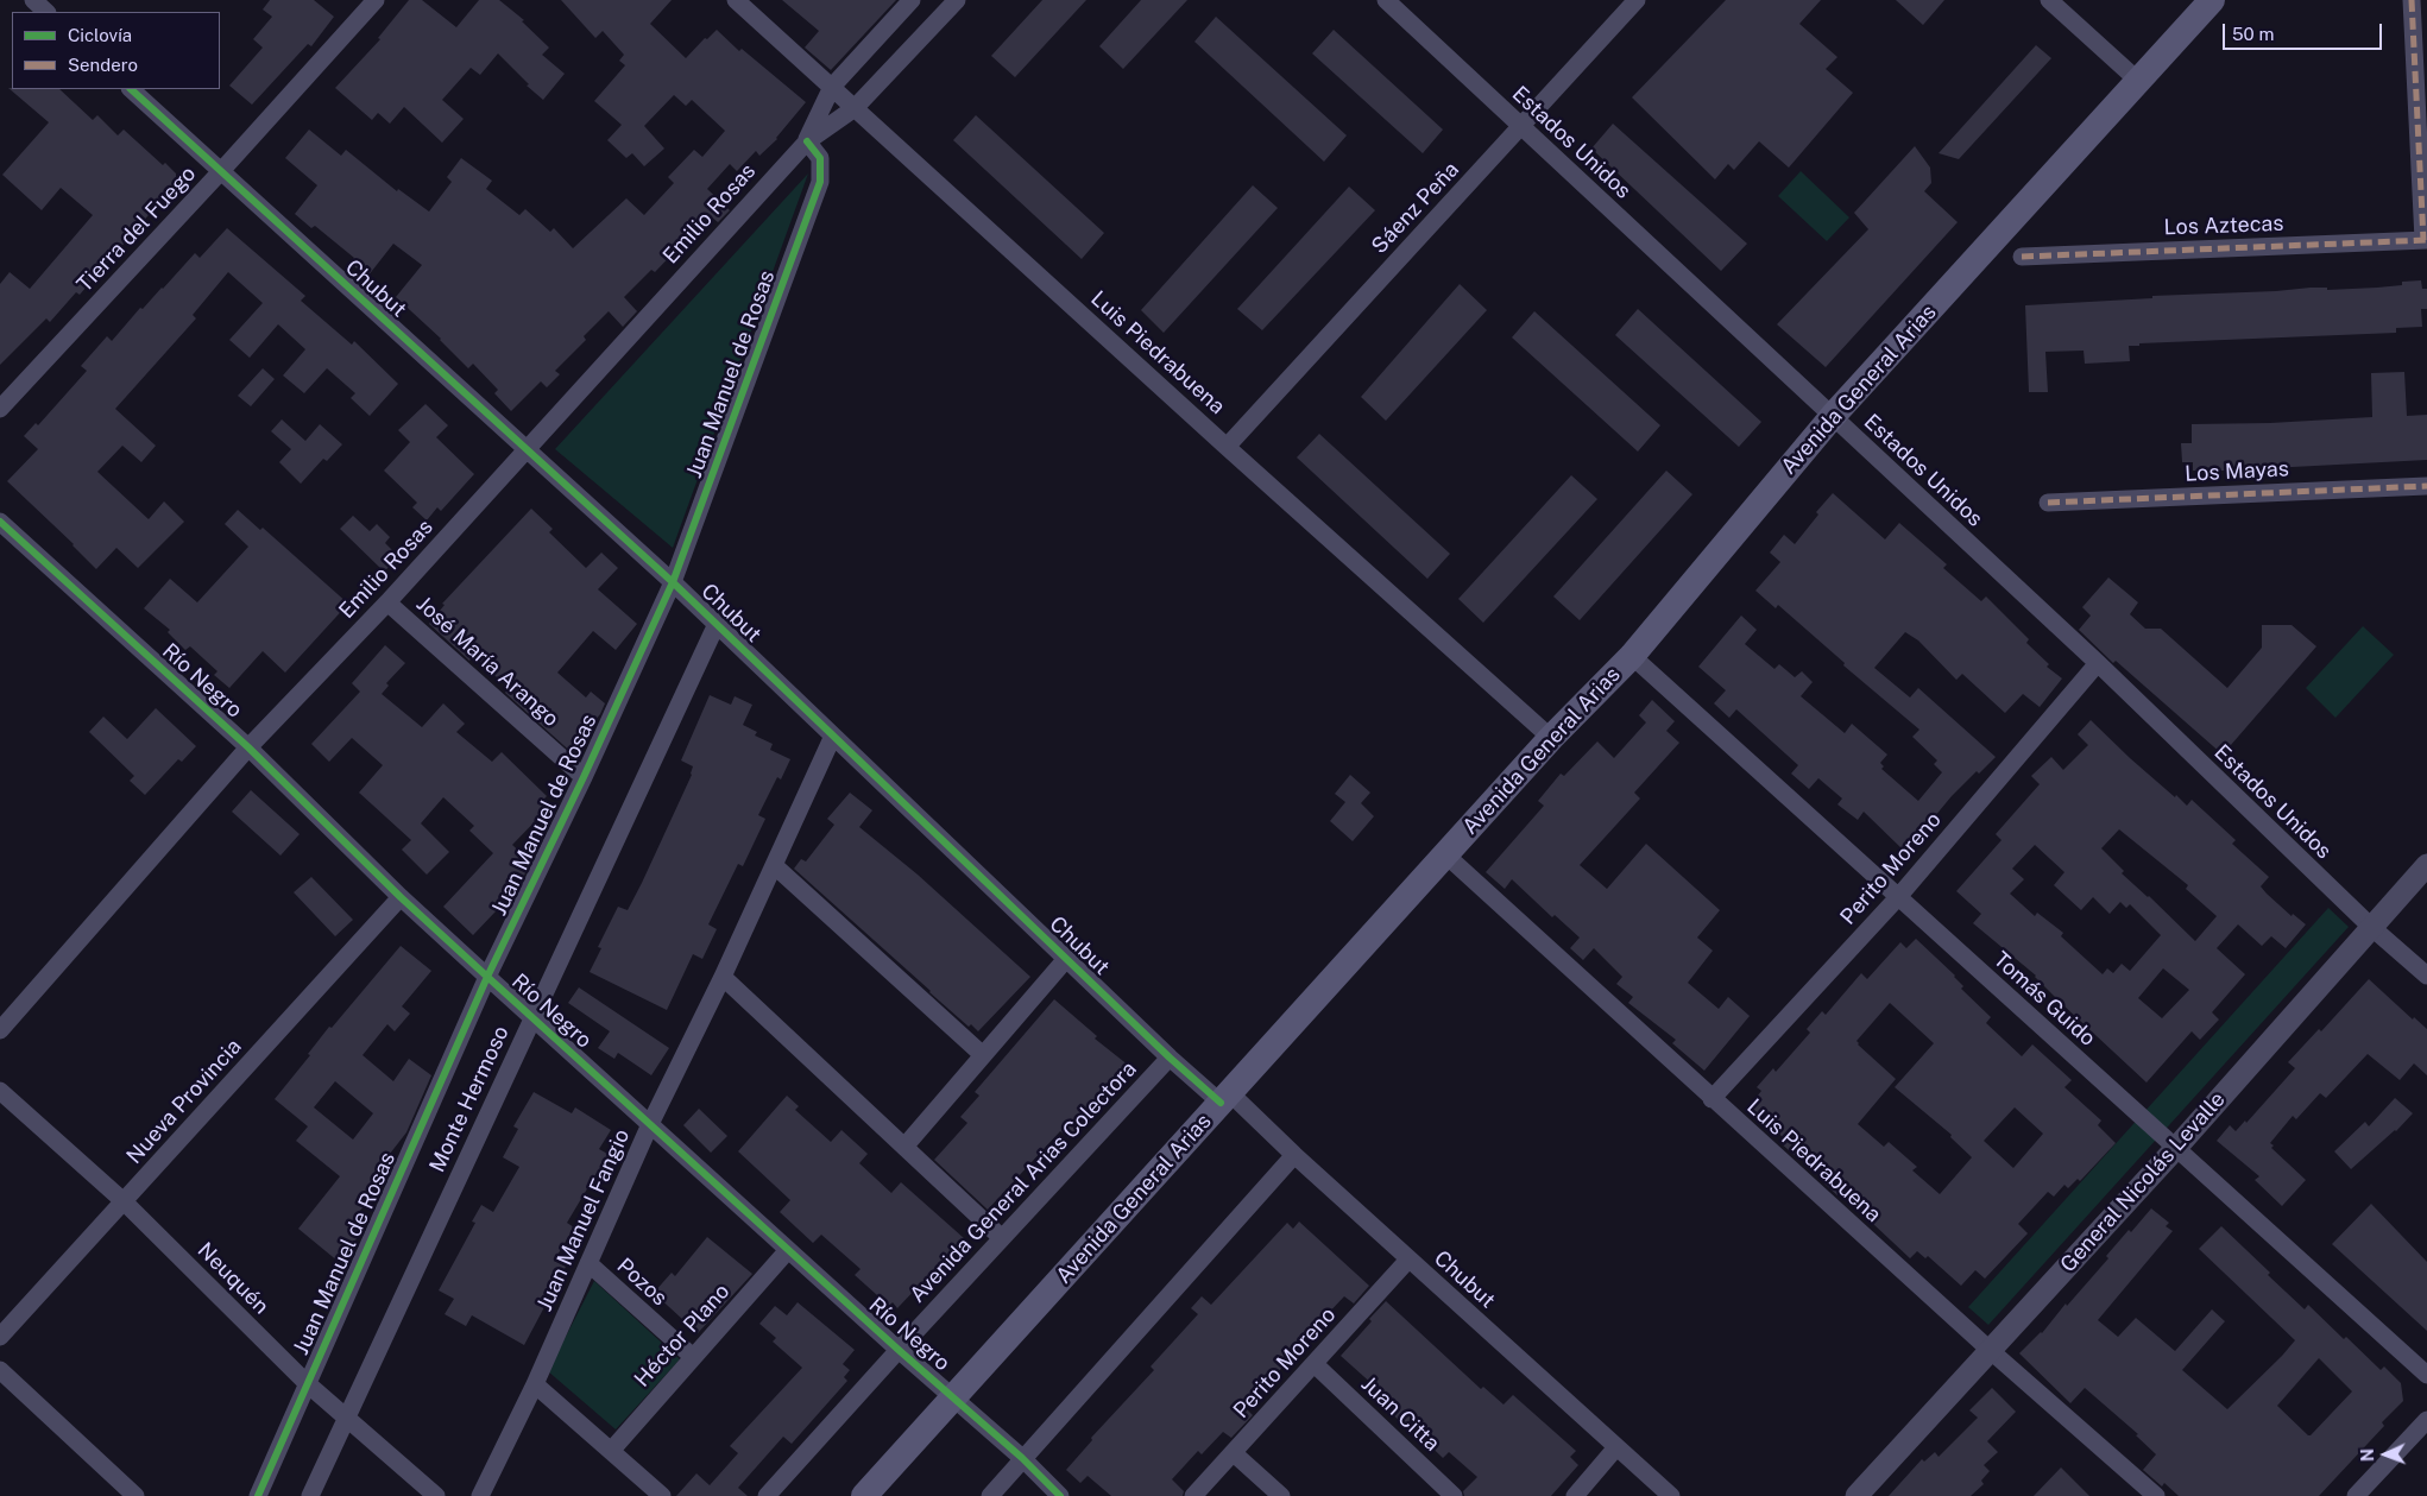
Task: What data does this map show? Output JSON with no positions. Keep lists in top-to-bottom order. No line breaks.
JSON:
{"streets":{"main road":["Avenida General Arias"],"street":["Estados Unidos","Sáenz Peña","Emilio Rosas","Los Aztecas","Tierra del Fuego","Chubut","Luis Piedrabuena","Juan Manuel de Rosas","Los Mayas","José María Arango","Río Negro","Perito Moreno","Tomás Guido","Monte Hermoso","Nueva Provincia","Avenida General Arias Colectora","General Nicolás Levalle","Juan Manuel Fangio","Neuquén","Pozos","Héctor Plano","Juan Citta"]},"crossings":[["Estados Unidos","Sáenz Peña"],["Estados Unidos","Avenida General Arias"],["Estados Unidos","Perito Moreno"],["Estados Unidos","General Nicolás Levalle"],["Sáenz Peña","Luis Piedrabuena"],["Emilio Rosas","Chubut"],["Emilio Rosas","Luis Piedrabuena"],["Emilio Rosas","Juan Manuel de Rosas"],["Emilio Rosas","José María Arango"],["Emilio Rosas","Río Negro"],["Tierra del Fuego","Chubut"],["Chubut","Juan Manuel de Rosas"],["Chubut","Avenida General Arias"],["Chubut","Perito Moreno"],["Chubut","Monte Hermoso"],["Chubut","Avenida General Arias Colectora"],["Chubut","Juan Manuel Fangio"],["Luis Piedrabuena","Avenida General Arias"],["Luis Piedrabuena","Perito Moreno"],["Luis Piedrabuena","General Nicolás Levalle"],["Juan Manuel de Rosas","José María Arango"],["Juan Manuel de Rosas","Río Negro"],["Juan Manuel de Rosas","Neuquén"],["Avenida General Arias","Río Negro"],["Avenida General Arias","Tomás Guido"],["Río Negro","Monte Hermoso"],["Río Negro","Nueva Provincia"],["Río Negro","Avenida General Arias Colectora"],["Río Negro","Juan Manuel Fangio"],["Río Negro","Héctor Plano"],["Perito Moreno","Tomás Guido"],["Perito Moreno","Juan Citta"],["Tomás Guido","General Nicolás Levalle"],["Monte Hermoso","Neuquén"],["Nueva Provincia","Neuquén"],["Juan Manuel Fangio","Pozos"],["Pozos","Héctor Plano"]],"legend":["Ciclovía","Sendero"],"scale_bar":"50 m","north":"left"}
